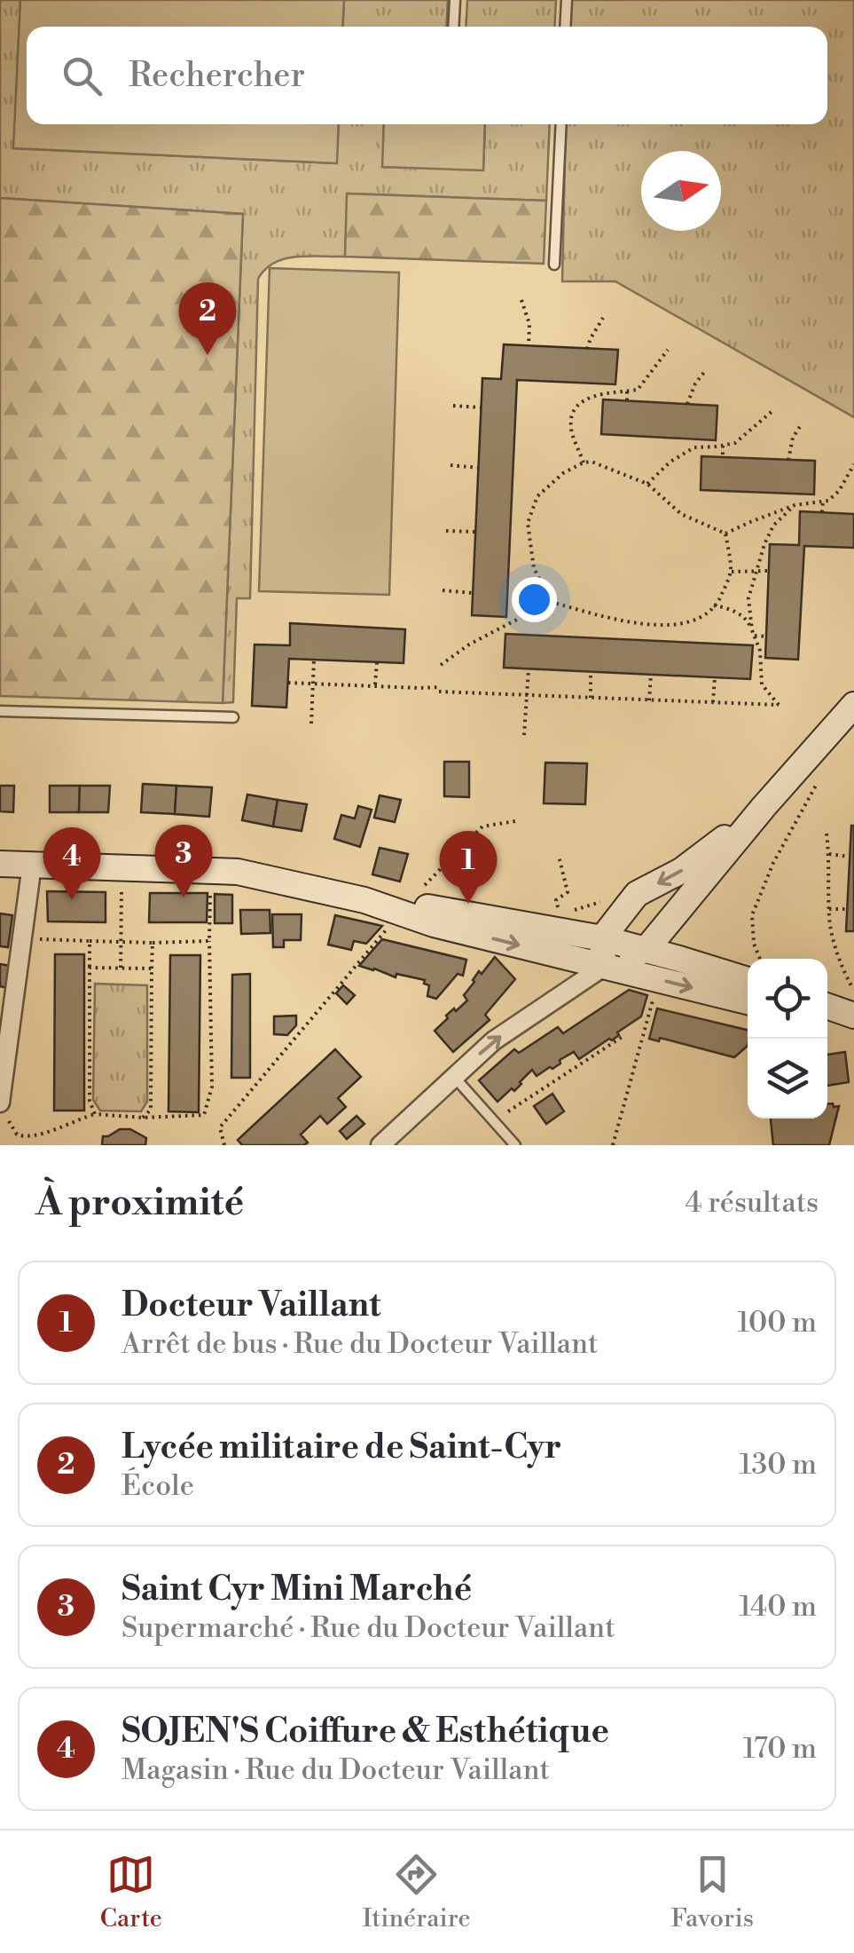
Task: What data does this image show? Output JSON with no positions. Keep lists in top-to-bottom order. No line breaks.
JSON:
{"north":"right","page":{"search":"Rechercher","pins":["2","3","4","1"],"heading":["À proximité","4 résultats"],"list":[{"mark":"1","name":"Docteur Vaillant","note":"Arrêt de bus · Rue du Docteur Vaillant","value":"100 m"},{"mark":"2","name":"Lycée militaire de Saint-Cyr","note":"École","value":"130 m"},{"mark":"3","name":"Saint Cyr Mini Marché","note":"Supermarché · Rue du Docteur Vaillant","value":"140 m"},{"mark":"4","name":"SOJEN'S Coiffure & Esthétique","note":"Magasin · Rue du Docteur Vaillant","value":"170 m"}],"nav":["Carte","Itinéraire","Favoris"]}}
